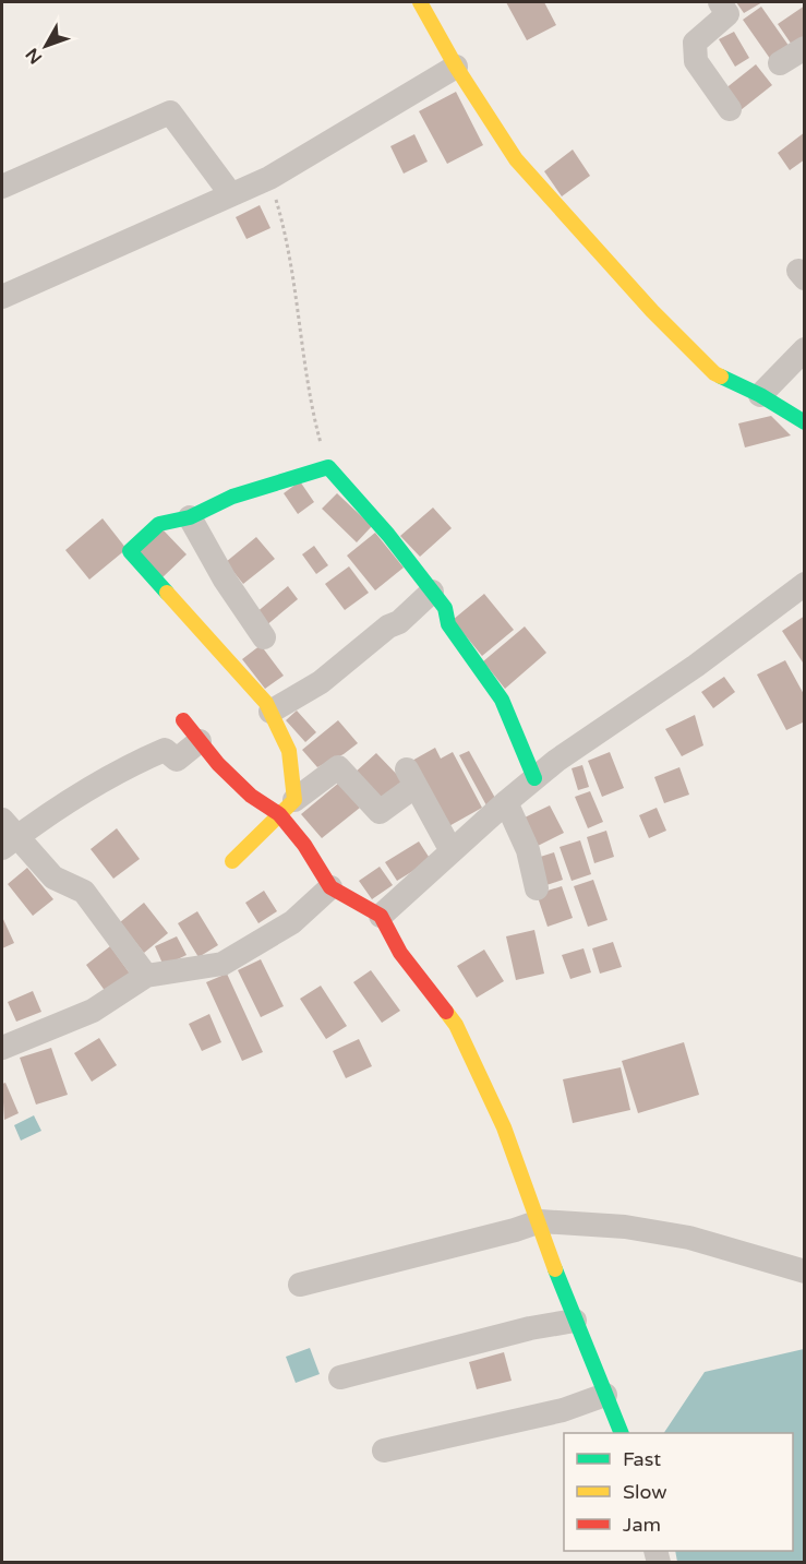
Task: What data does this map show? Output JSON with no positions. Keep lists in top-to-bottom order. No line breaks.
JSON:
{"legend":["Fast","Slow","Jam"],"north":"bottom left"}
